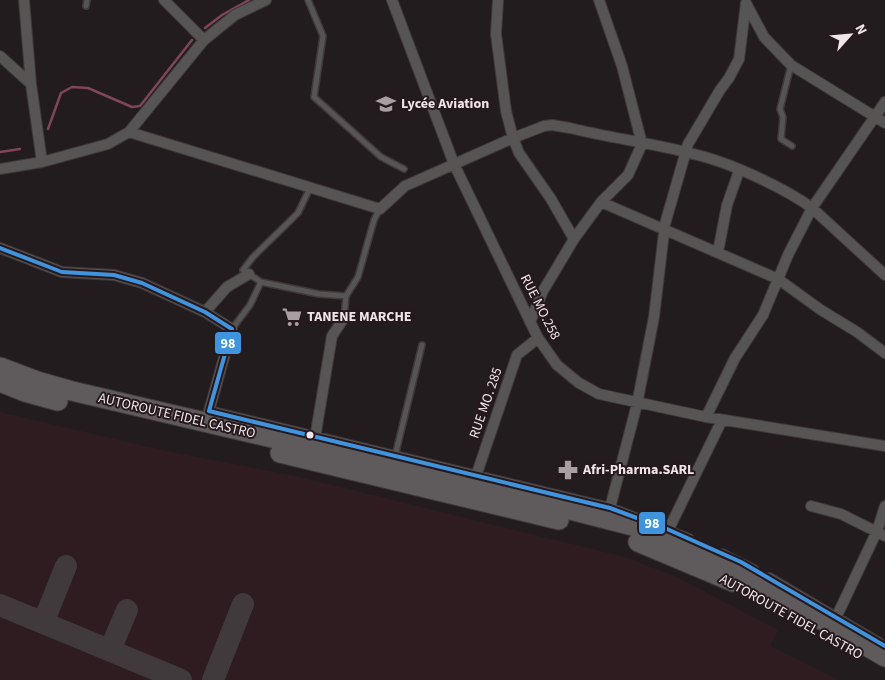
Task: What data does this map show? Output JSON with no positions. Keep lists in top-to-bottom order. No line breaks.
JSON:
{"streets":{"highway":["AUTOROUTE FIDEL CASTRO"],"street":["RUE MO.258","RUE MO. 285"]},"crossings":[["RUE MO.258","RUE MO. 285"],["RUE MO. 285","AUTOROUTE FIDEL CASTRO"]],"places":{"school or university":["Lycée Aviation"],"supermarket":["TANENE MARCHE"],"pharmacy":["Afri-Pharma.SARL"]},"lines":["transit line 98"],"north":"top right"}
